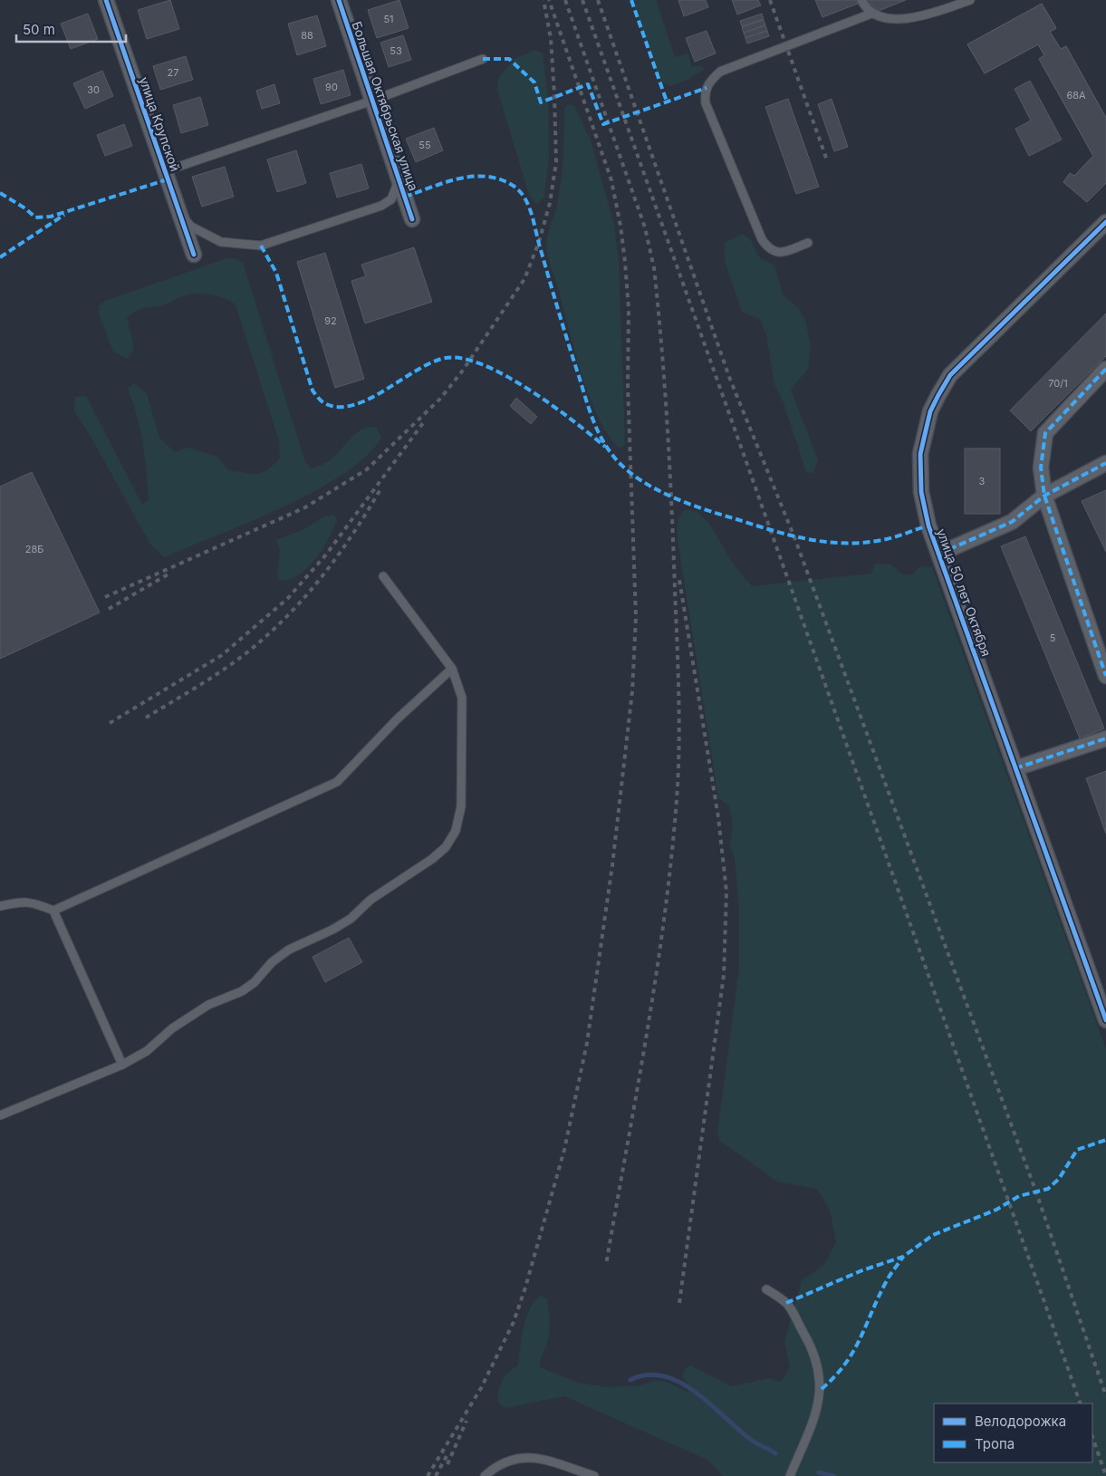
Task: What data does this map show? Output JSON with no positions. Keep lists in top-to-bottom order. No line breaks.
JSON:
{"streets":{"street":["Большая Октябрьская улица","улица Крупской","улица 50 лет Октября"]},"house_numbers":["51","88","53","27","90","30","68А","55","92","70/1","3","28Б","5"],"legend":["Велодорожка","Тропа"],"scale_bar":"50 m"}
